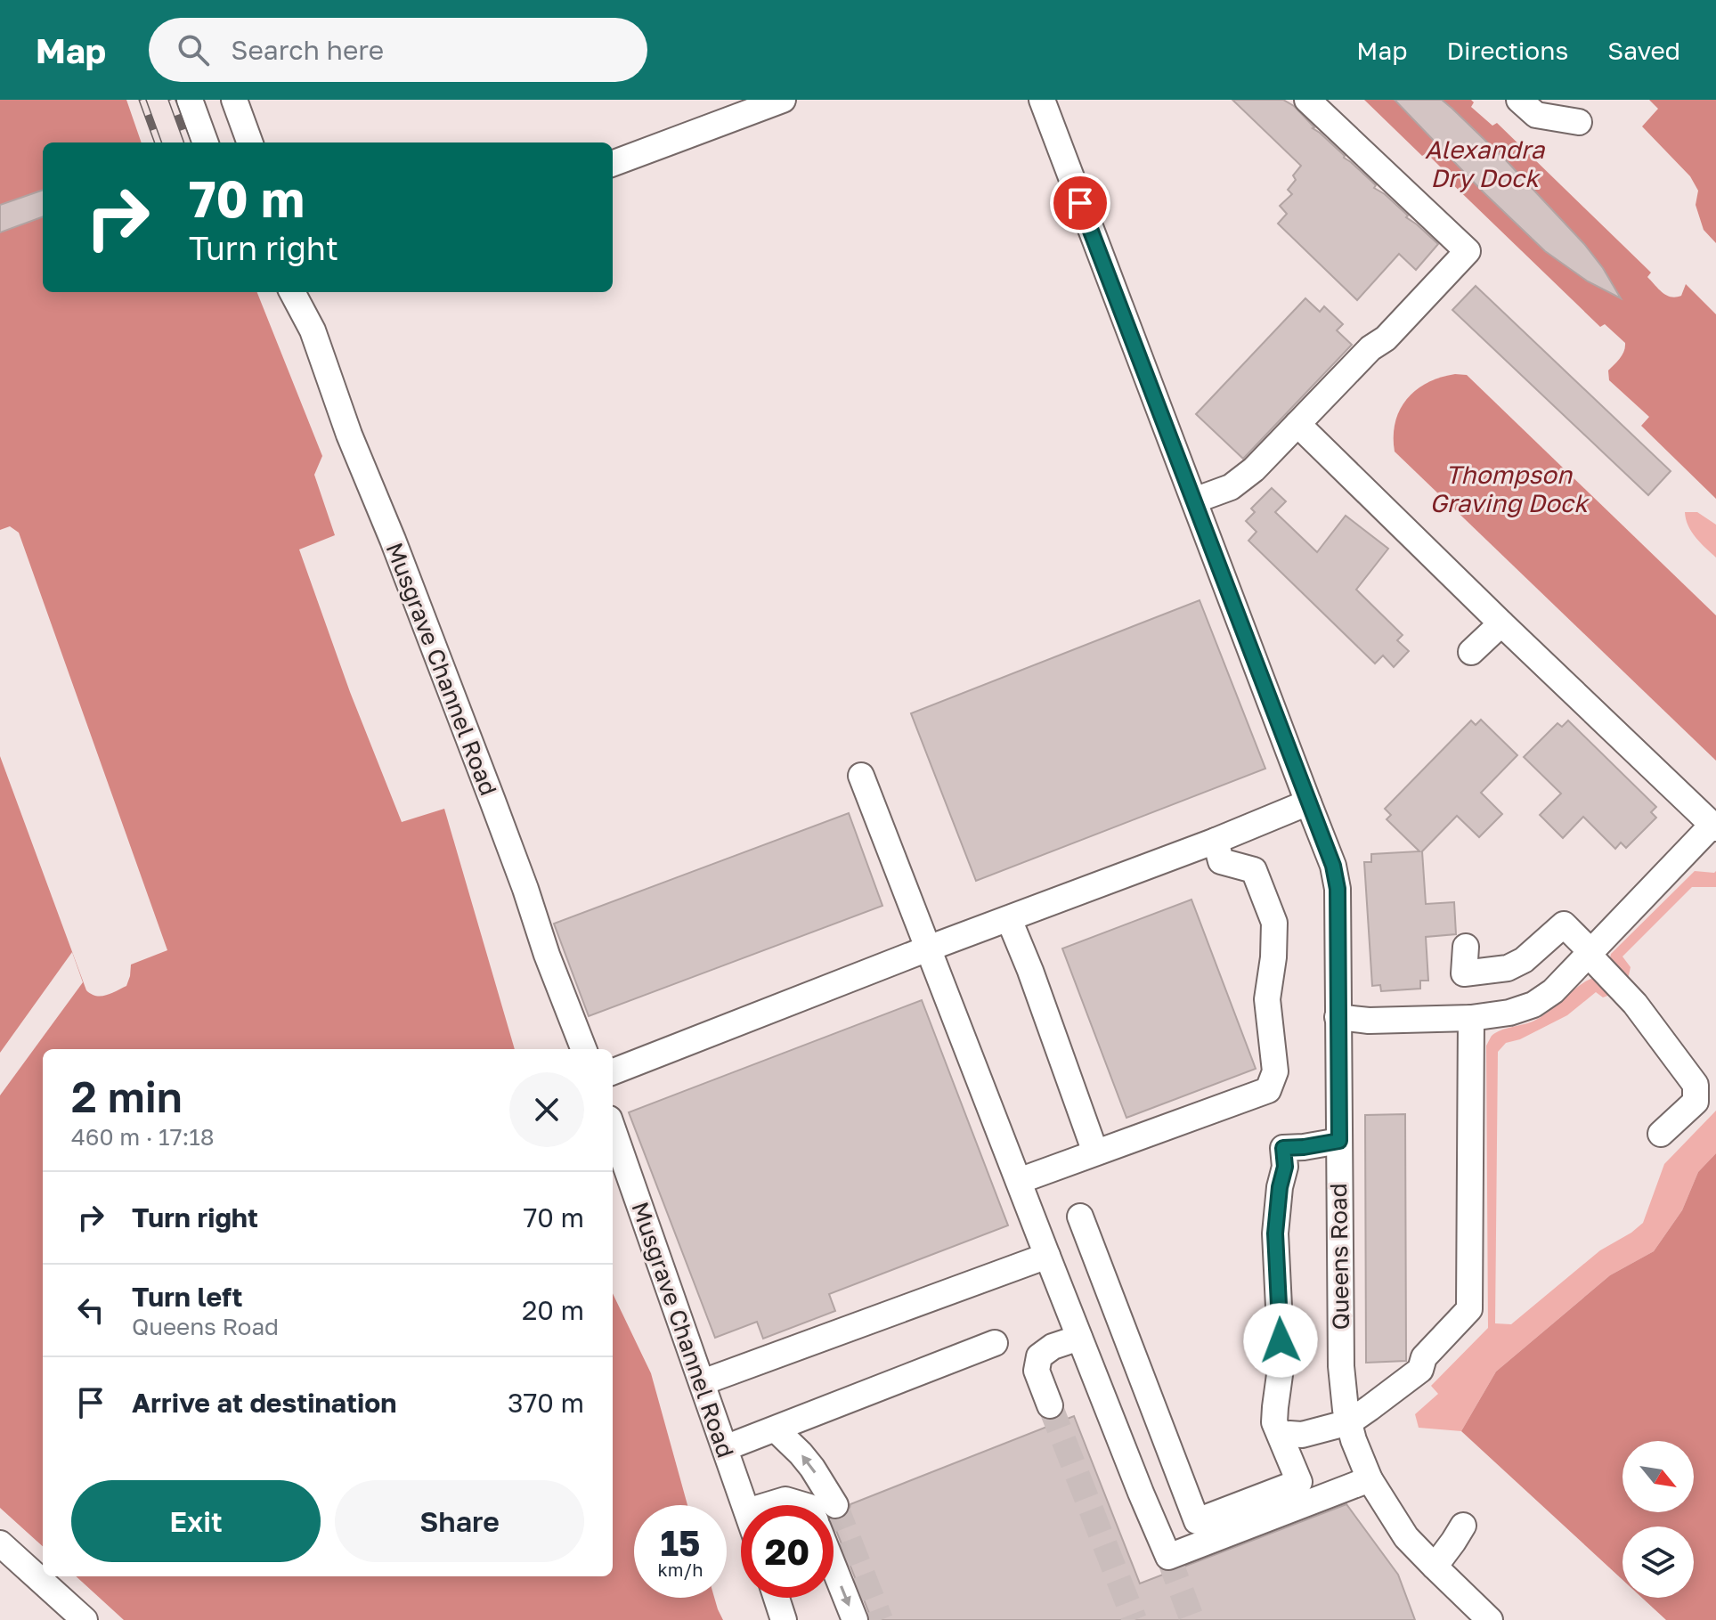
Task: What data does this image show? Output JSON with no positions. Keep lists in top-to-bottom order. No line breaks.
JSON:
{"streets":{"street":["Musgrave Channel Road","Queens Road"]},"water":["Alexandra Dry Dock","Thompson Graving Dock"],"north":"bottom right","page":{"header":"Map","search":"Search here","nav":["Map","Directions","Saved"],"turn":["70 m","Turn right"],"heading":["2 min","460 m · 17:18"],"list":[{"name":"Turn right","value":"70 m"},{"name":"Turn left","note":"Queens Road","value":"20 m"},{"name":"Arrive at destination","value":"370 m"}],"buttons":["Exit","Share"],"speed":"15 km/h","limit":"20"}}
